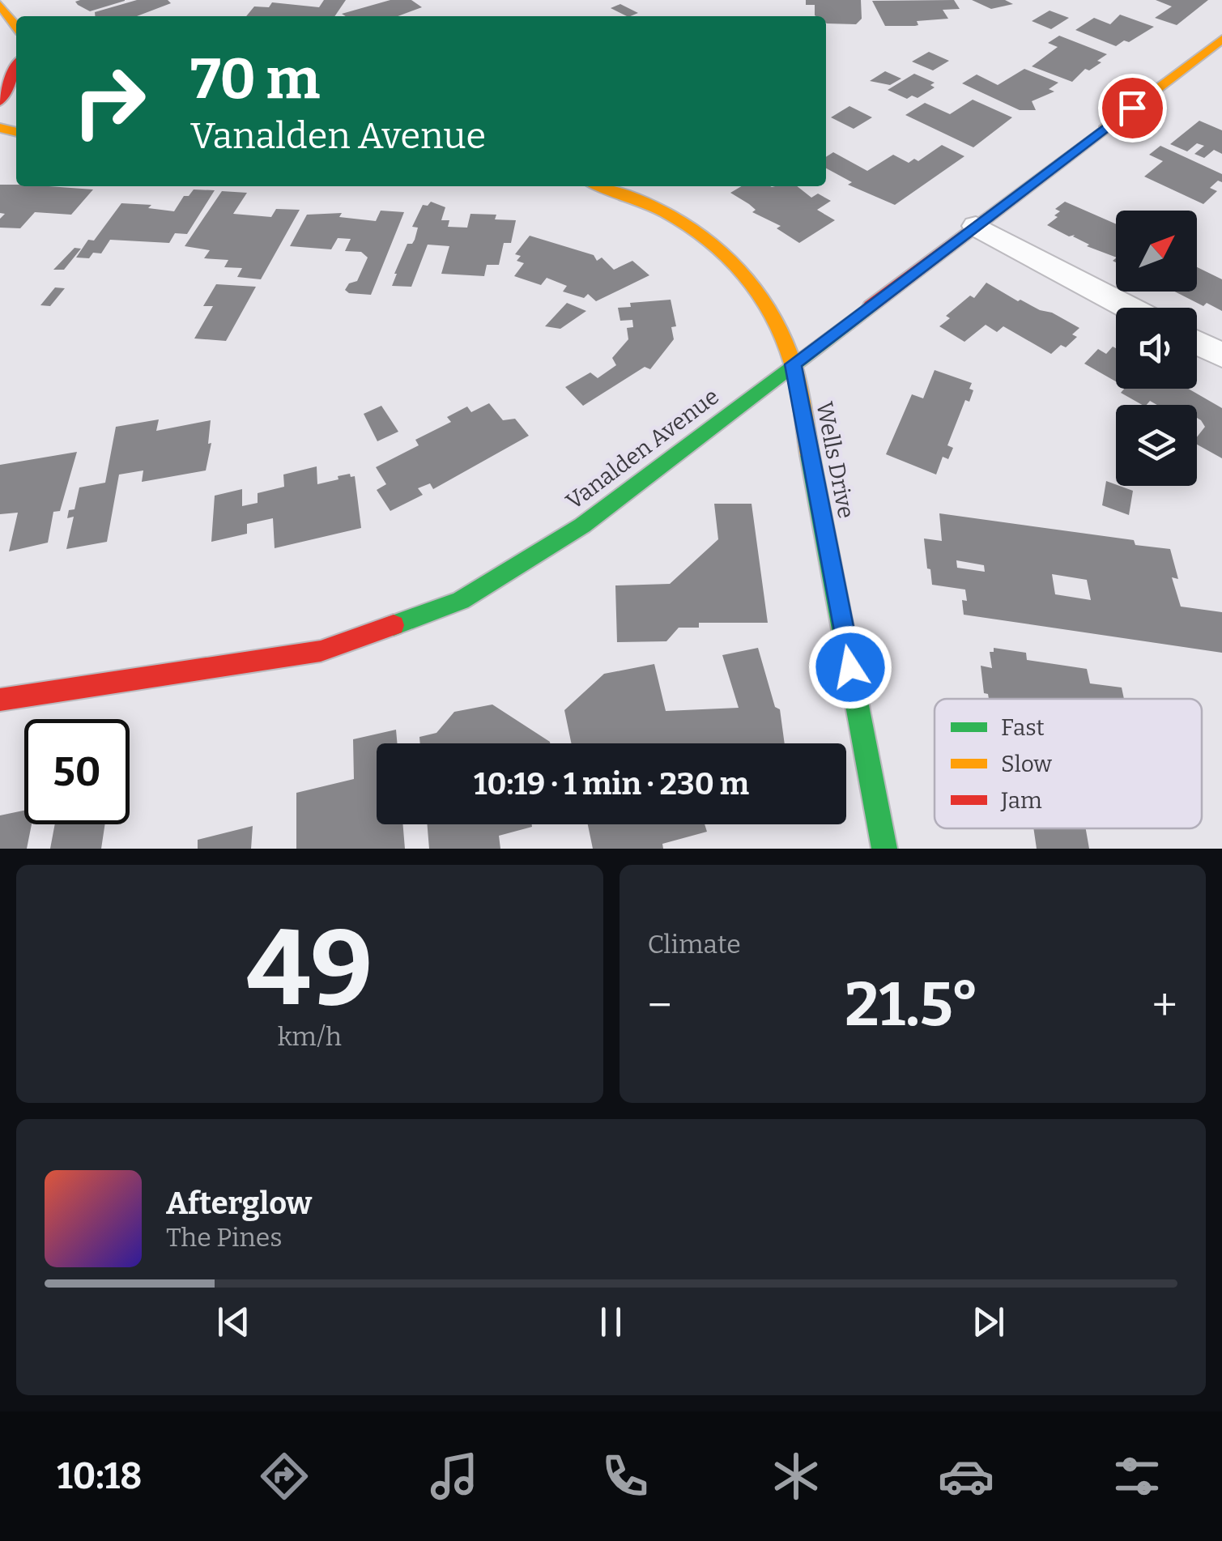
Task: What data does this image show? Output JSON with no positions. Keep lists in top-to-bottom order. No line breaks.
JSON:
{"streets":{"main road":["Vanalden Avenue","Wells Drive"]},"crossings":[["Vanalden Avenue","Wells Drive"]],"legend":["Fast","Slow","Jam"],"north":"top right","page":{"turn":["70 m","Vanalden Avenue"],"limit":"50","trip":"10:19 · 1 min · 230 m","tile":[["49","km/h"],"Climate"],"heat":["−","21.5°","+"],"song":["Afterglow","The Pines"],"tabs":"10:18"}}
